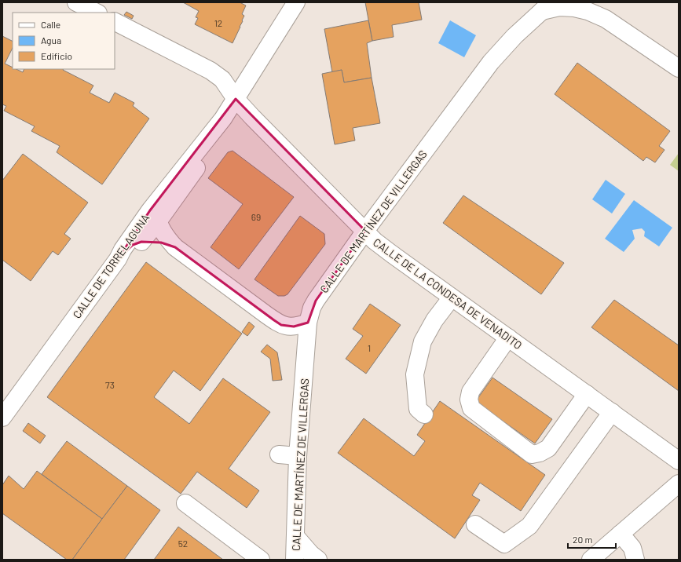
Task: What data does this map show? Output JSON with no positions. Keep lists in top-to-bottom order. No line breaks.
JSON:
{"streets":{"street":["CALLE DE MARTÍNEZ DE VILLERGAS","CALLE DE TORRELAGUNA","CALLE DE LA CONDESA DE VENADITO"]},"crossings":[["CALLE DE MARTÍNEZ DE VILLERGAS","CALLE DE LA CONDESA DE VENADITO"],["CALLE DE TORRELAGUNA","CALLE DE LA CONDESA DE VENADITO"]],"house_numbers":["12","69","1","73","52"],"legend":["Calle","Agua","Edificio"],"scale_bar":"20 m"}
